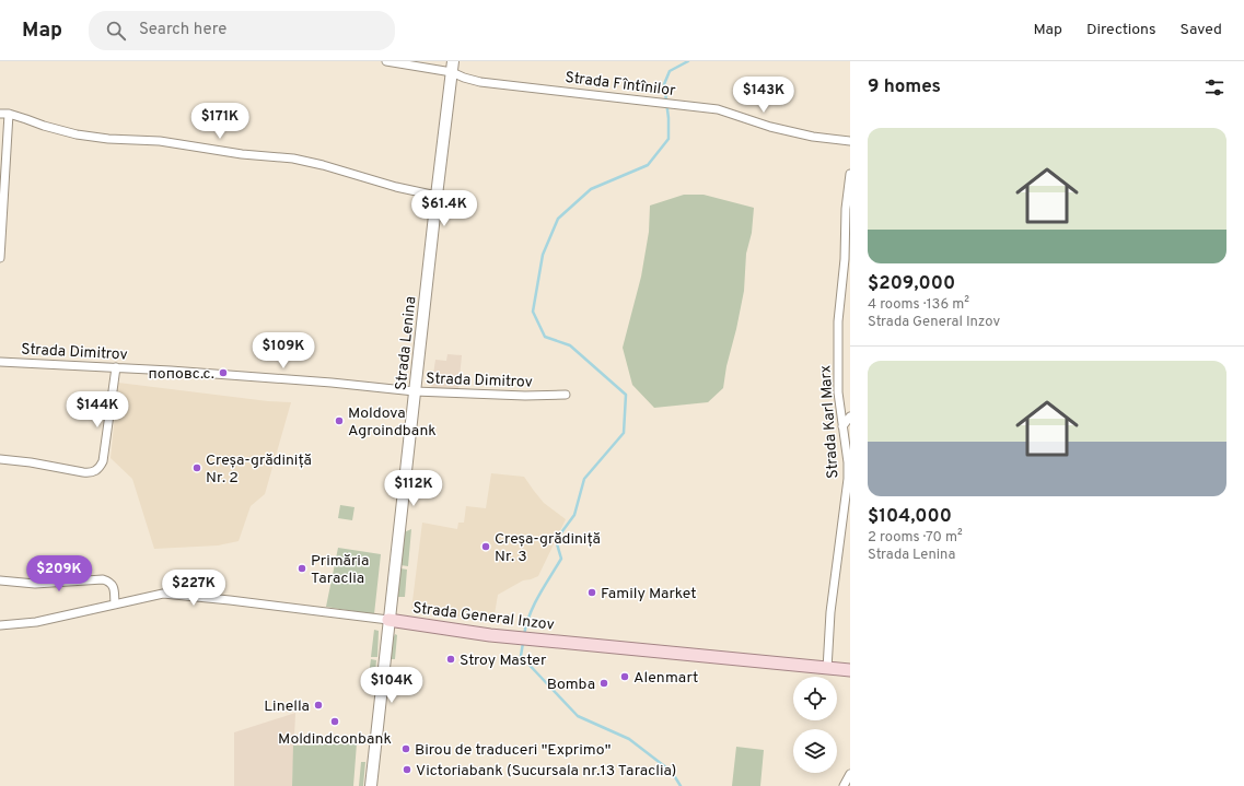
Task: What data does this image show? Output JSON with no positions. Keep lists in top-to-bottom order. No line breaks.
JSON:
{"streets":{"main road":["Strada General Inzov"],"street":["Strada Fîntînilor","Strada Lenina","Strada Dimitrov","Strada Karl Marx"]},"crossings":[["Strada Fîntînilor","Strada Lenina"],["Strada Lenina","Strada Dimitrov"],["Strada Lenina","Strada General Inzov"],["Strada Karl Marx","Strada General Inzov"]],"places":["поповс.с.","Moldova Agroindbank","Creșa-grădiniță Nr. 2","Creșa-grădiniță Nr. 3","Primăria Taraclia","Family Market","Stroy Master","Alenmart","Bomba","Linella","Moldindconbank","Birou de traduceri \"Exprimo\"","Victoriabank (Sucursala nr.13 Taraclia)"],"page":{"header":"Map","search":"Search here","nav":["Map","Directions","Saved"],"heading":"9 homes","price":["$143K","$171K","$61.4K","$109K","$144K","$112K","$209K","$227K","$104K"],"list":[{"name":"$209,000","note":"4 rooms · 136 m² · Strada General Inzov"},{"name":"$104,000","note":"2 rooms · 70 m² · Strada Lenina"}]}}
